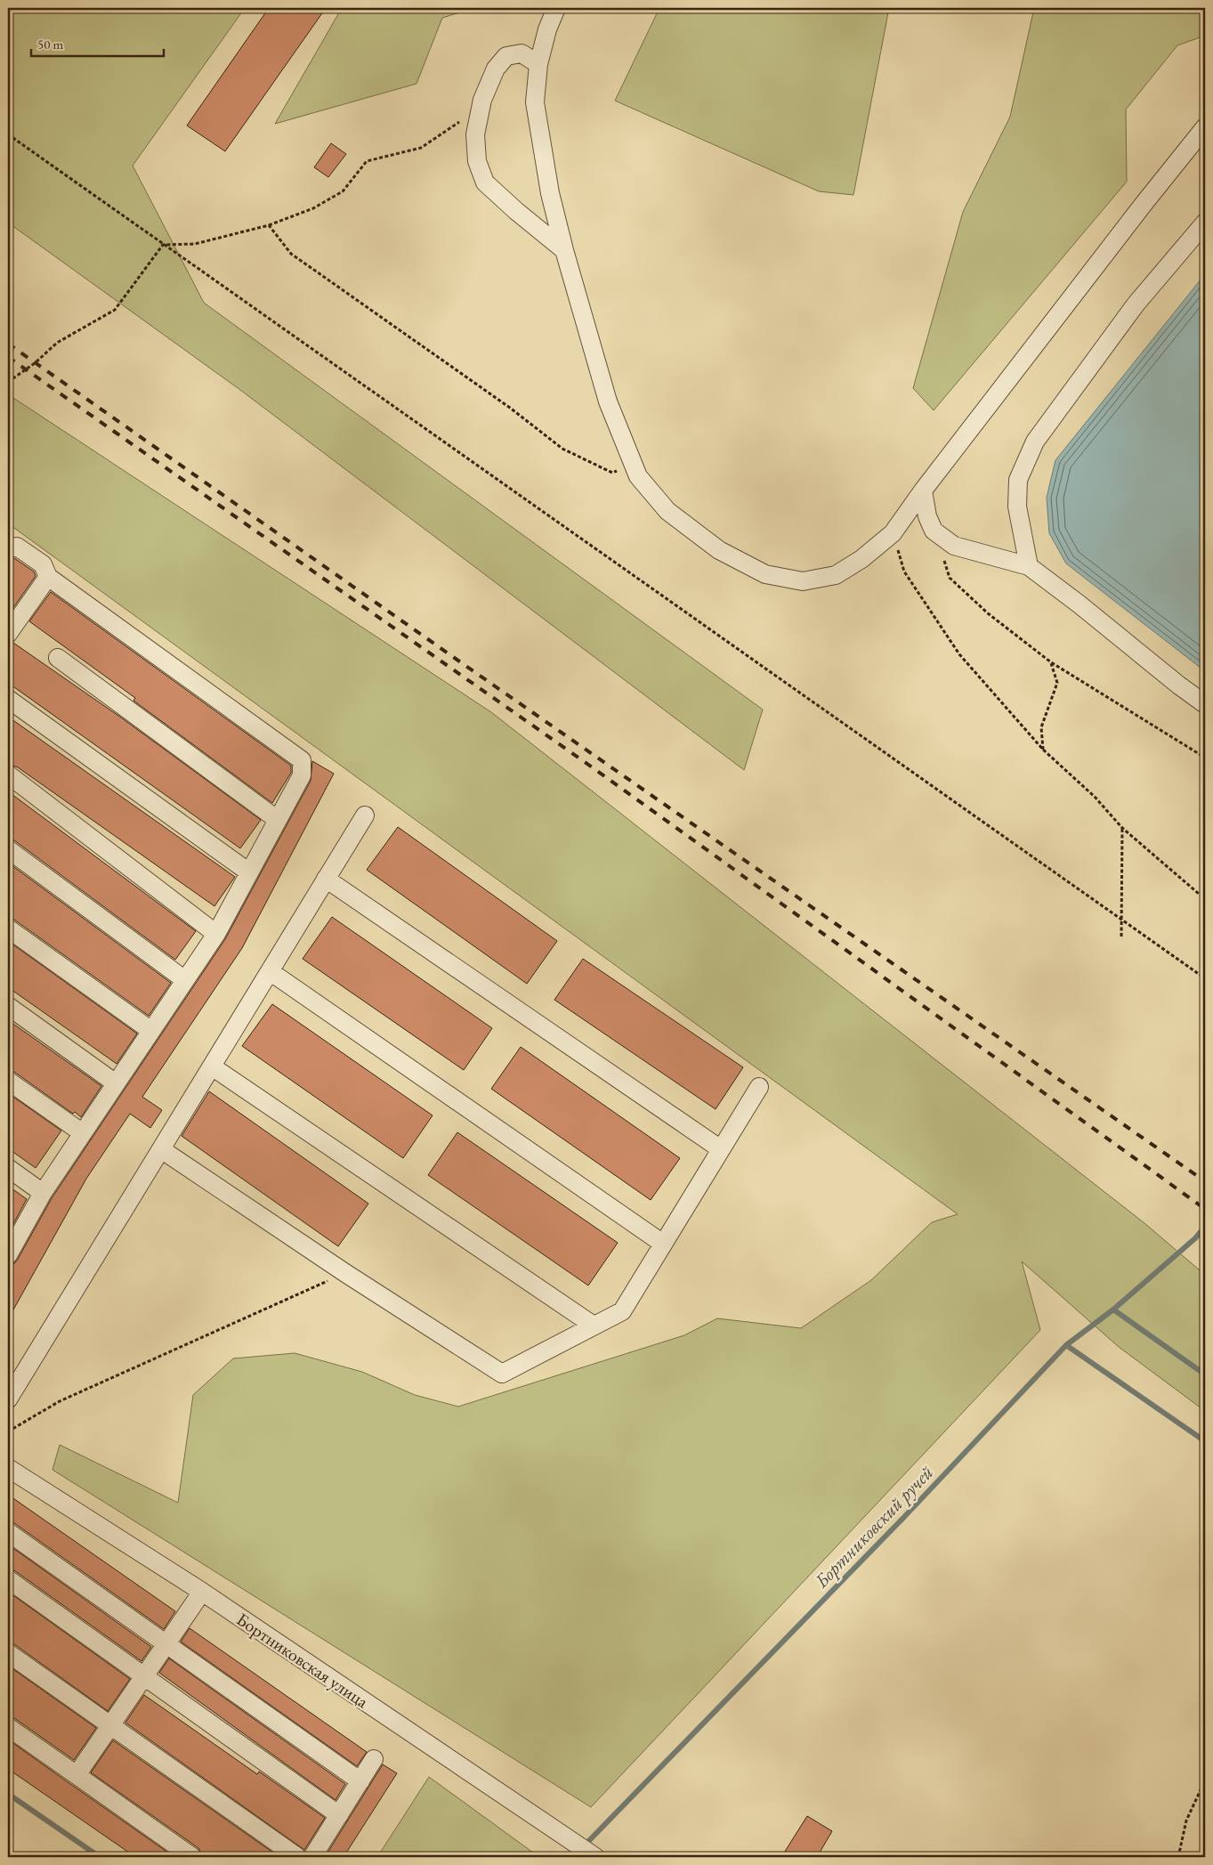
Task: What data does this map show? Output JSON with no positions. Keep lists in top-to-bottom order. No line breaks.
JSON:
{"streets":{"street":["Бортниковская улица"]},"water":["Бортниковский ручей"],"scale_bar":"50 m"}
